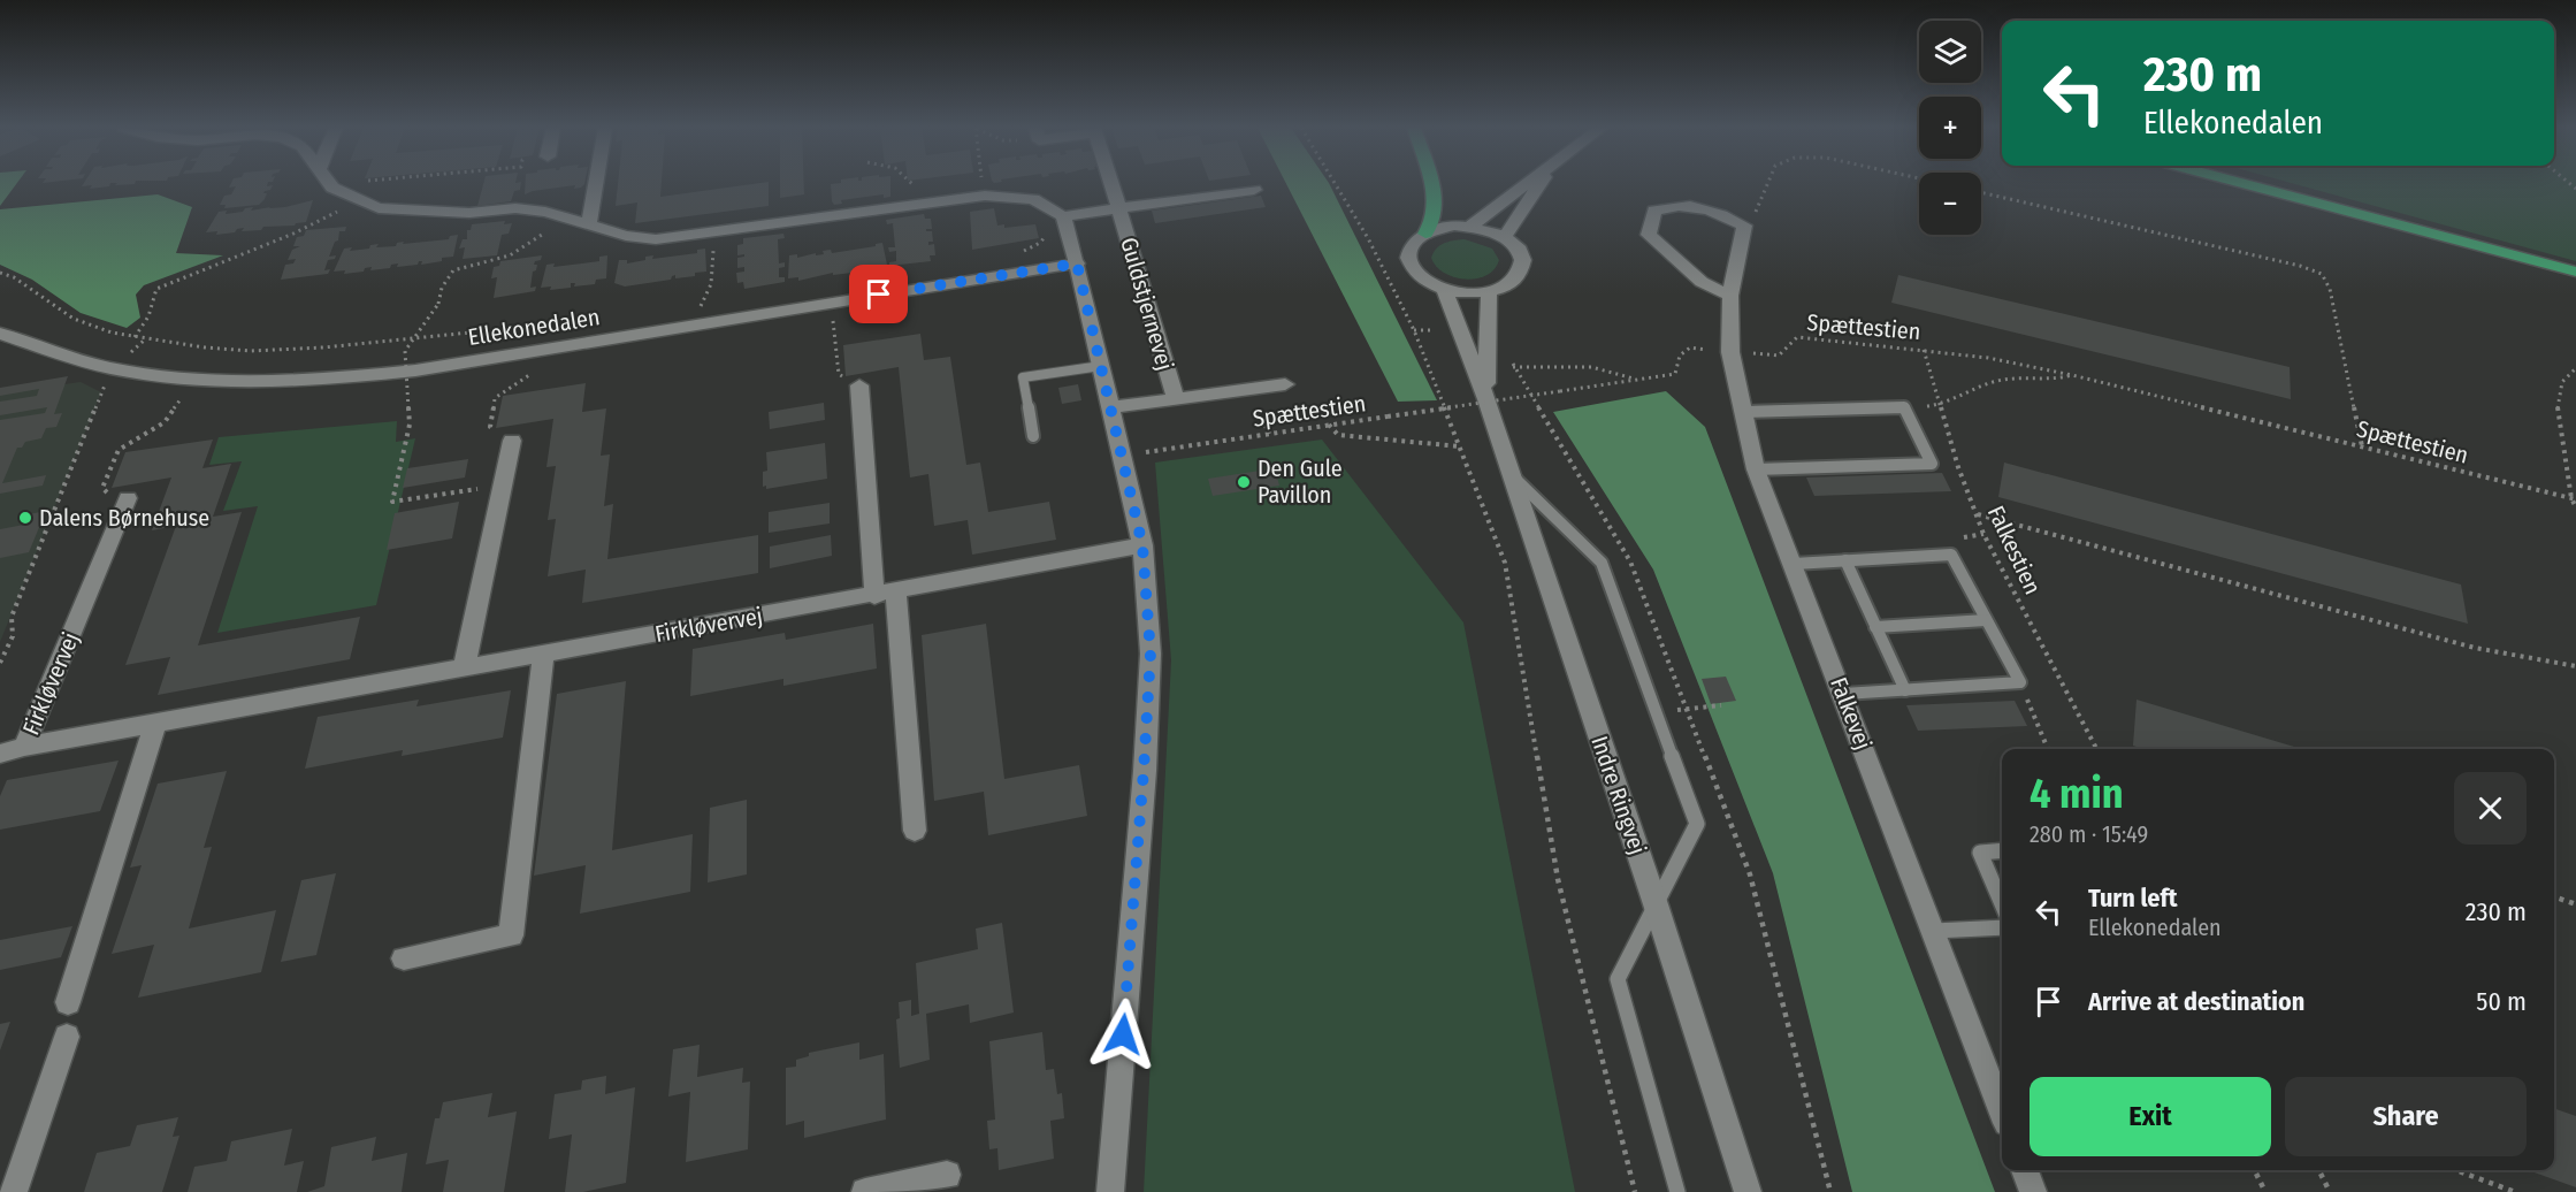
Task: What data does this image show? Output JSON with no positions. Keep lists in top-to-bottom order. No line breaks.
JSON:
{"streets":{"street":["Guldstjernevej","Ellekonedalen","Firkløvervej","Falkevej","Indre Ringvej"],"path":["Spættestien","Falkestien"]},"crossings":[["Spættestien","Falkestien"],["Spættestien","Falkevej"]],"places":["Den Gule Pavillon","Dalens Børnehuse"],"page":{"map_buttons":["+","−"],"turn":["230 m","Ellekonedalen"],"heading":["4 min","280 m · 15:49"],"list":[{"name":"Turn left","note":"Ellekonedalen","value":"230 m"},{"name":"Arrive at destination","value":"50 m"}],"buttons":["Exit","Share"]}}
